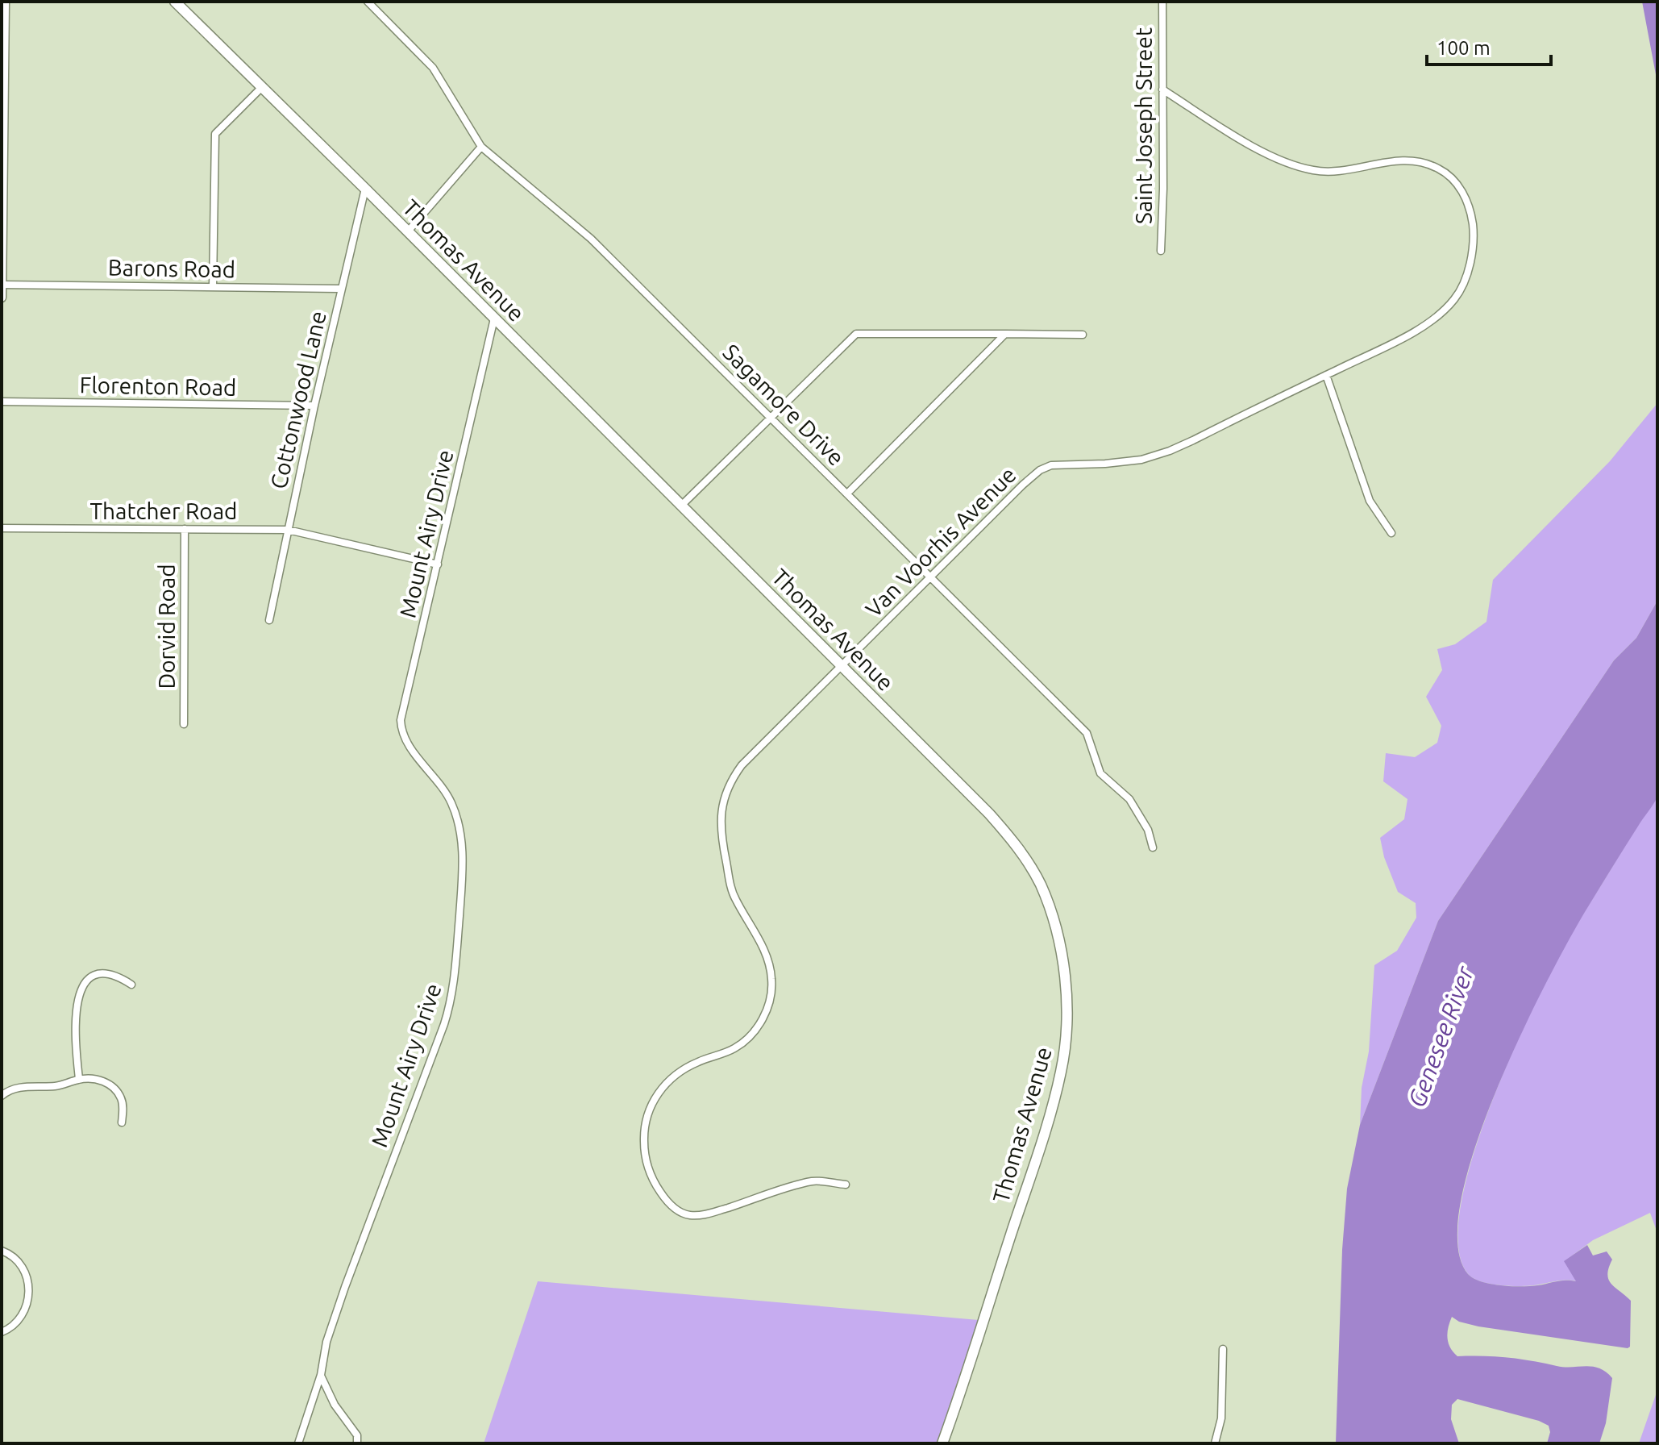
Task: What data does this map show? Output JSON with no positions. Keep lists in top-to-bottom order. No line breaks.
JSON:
{"streets":{"main road":["Thomas Avenue"],"street":["Saint Joseph Street","Barons Road","Florenton Road","Cottonwood Lane","Sagamore Drive","Thatcher Road","Mount Airy Drive","Van Voorhis Avenue","Dorvid Road"]},"crossings":[["Saint Joseph Street","Van Voorhis Avenue"],["Thomas Avenue","Cottonwood Lane"],["Thomas Avenue","Mount Airy Drive"],["Thomas Avenue","Van Voorhis Avenue"],["Barons Road","Cottonwood Lane"],["Florenton Road","Cottonwood Lane"],["Cottonwood Lane","Thatcher Road"],["Sagamore Drive","Van Voorhis Avenue"],["Thatcher Road","Mount Airy Drive"],["Thatcher Road","Dorvid Road"]],"water":["Genesee River"],"scale_bar":"100 m"}
